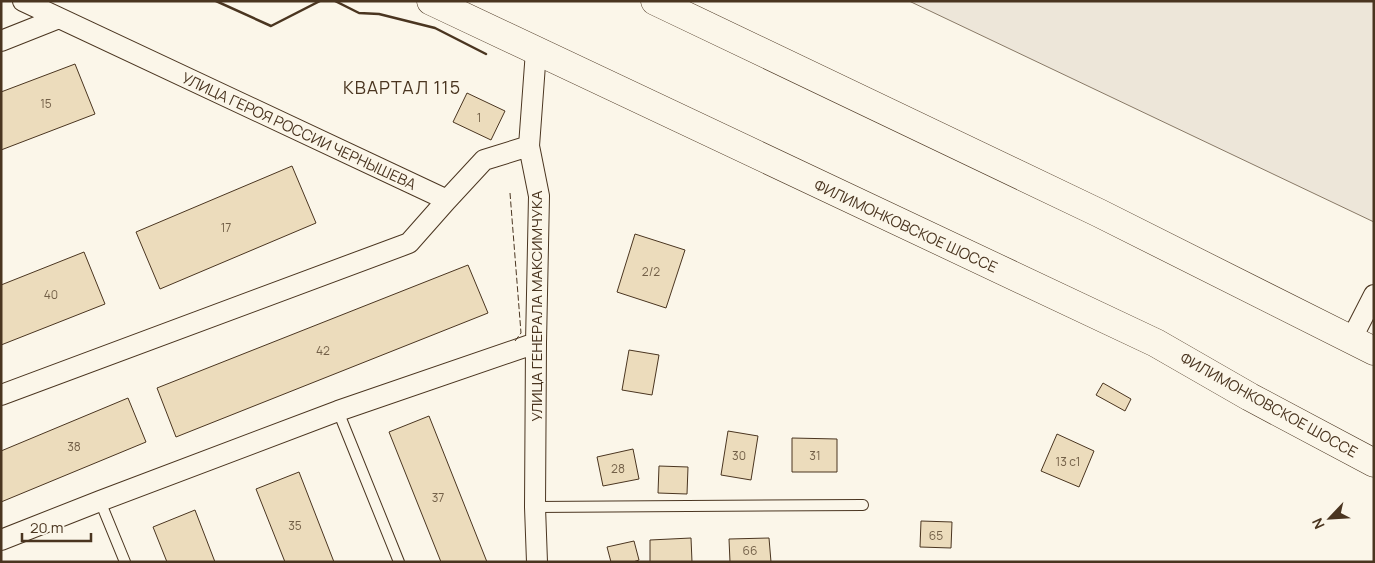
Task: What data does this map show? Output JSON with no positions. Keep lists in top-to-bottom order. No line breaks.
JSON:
{"streets":{"main road":["ФИЛИМОНКОВСКОЕ ШОССЕ"],"street":["УЛИЦА ГЕРОЯ РОССИИ ЧЕРНЫШЕВА","УЛИЦА ГЕНЕРАЛА МАКСИМЧУКА"]},"crossings":[["ФИЛИМОНКОВСКОЕ ШОССЕ","УЛИЦА ГЕНЕРАЛА МАКСИМЧУКА"]],"districts":["КВАРТАЛ 115"],"house_numbers":["15","1","17","2/2","40","42","38","30","31","13 с1","28","37","35","65","66"],"scale_bar":"20 m","north":"bottom left"}
